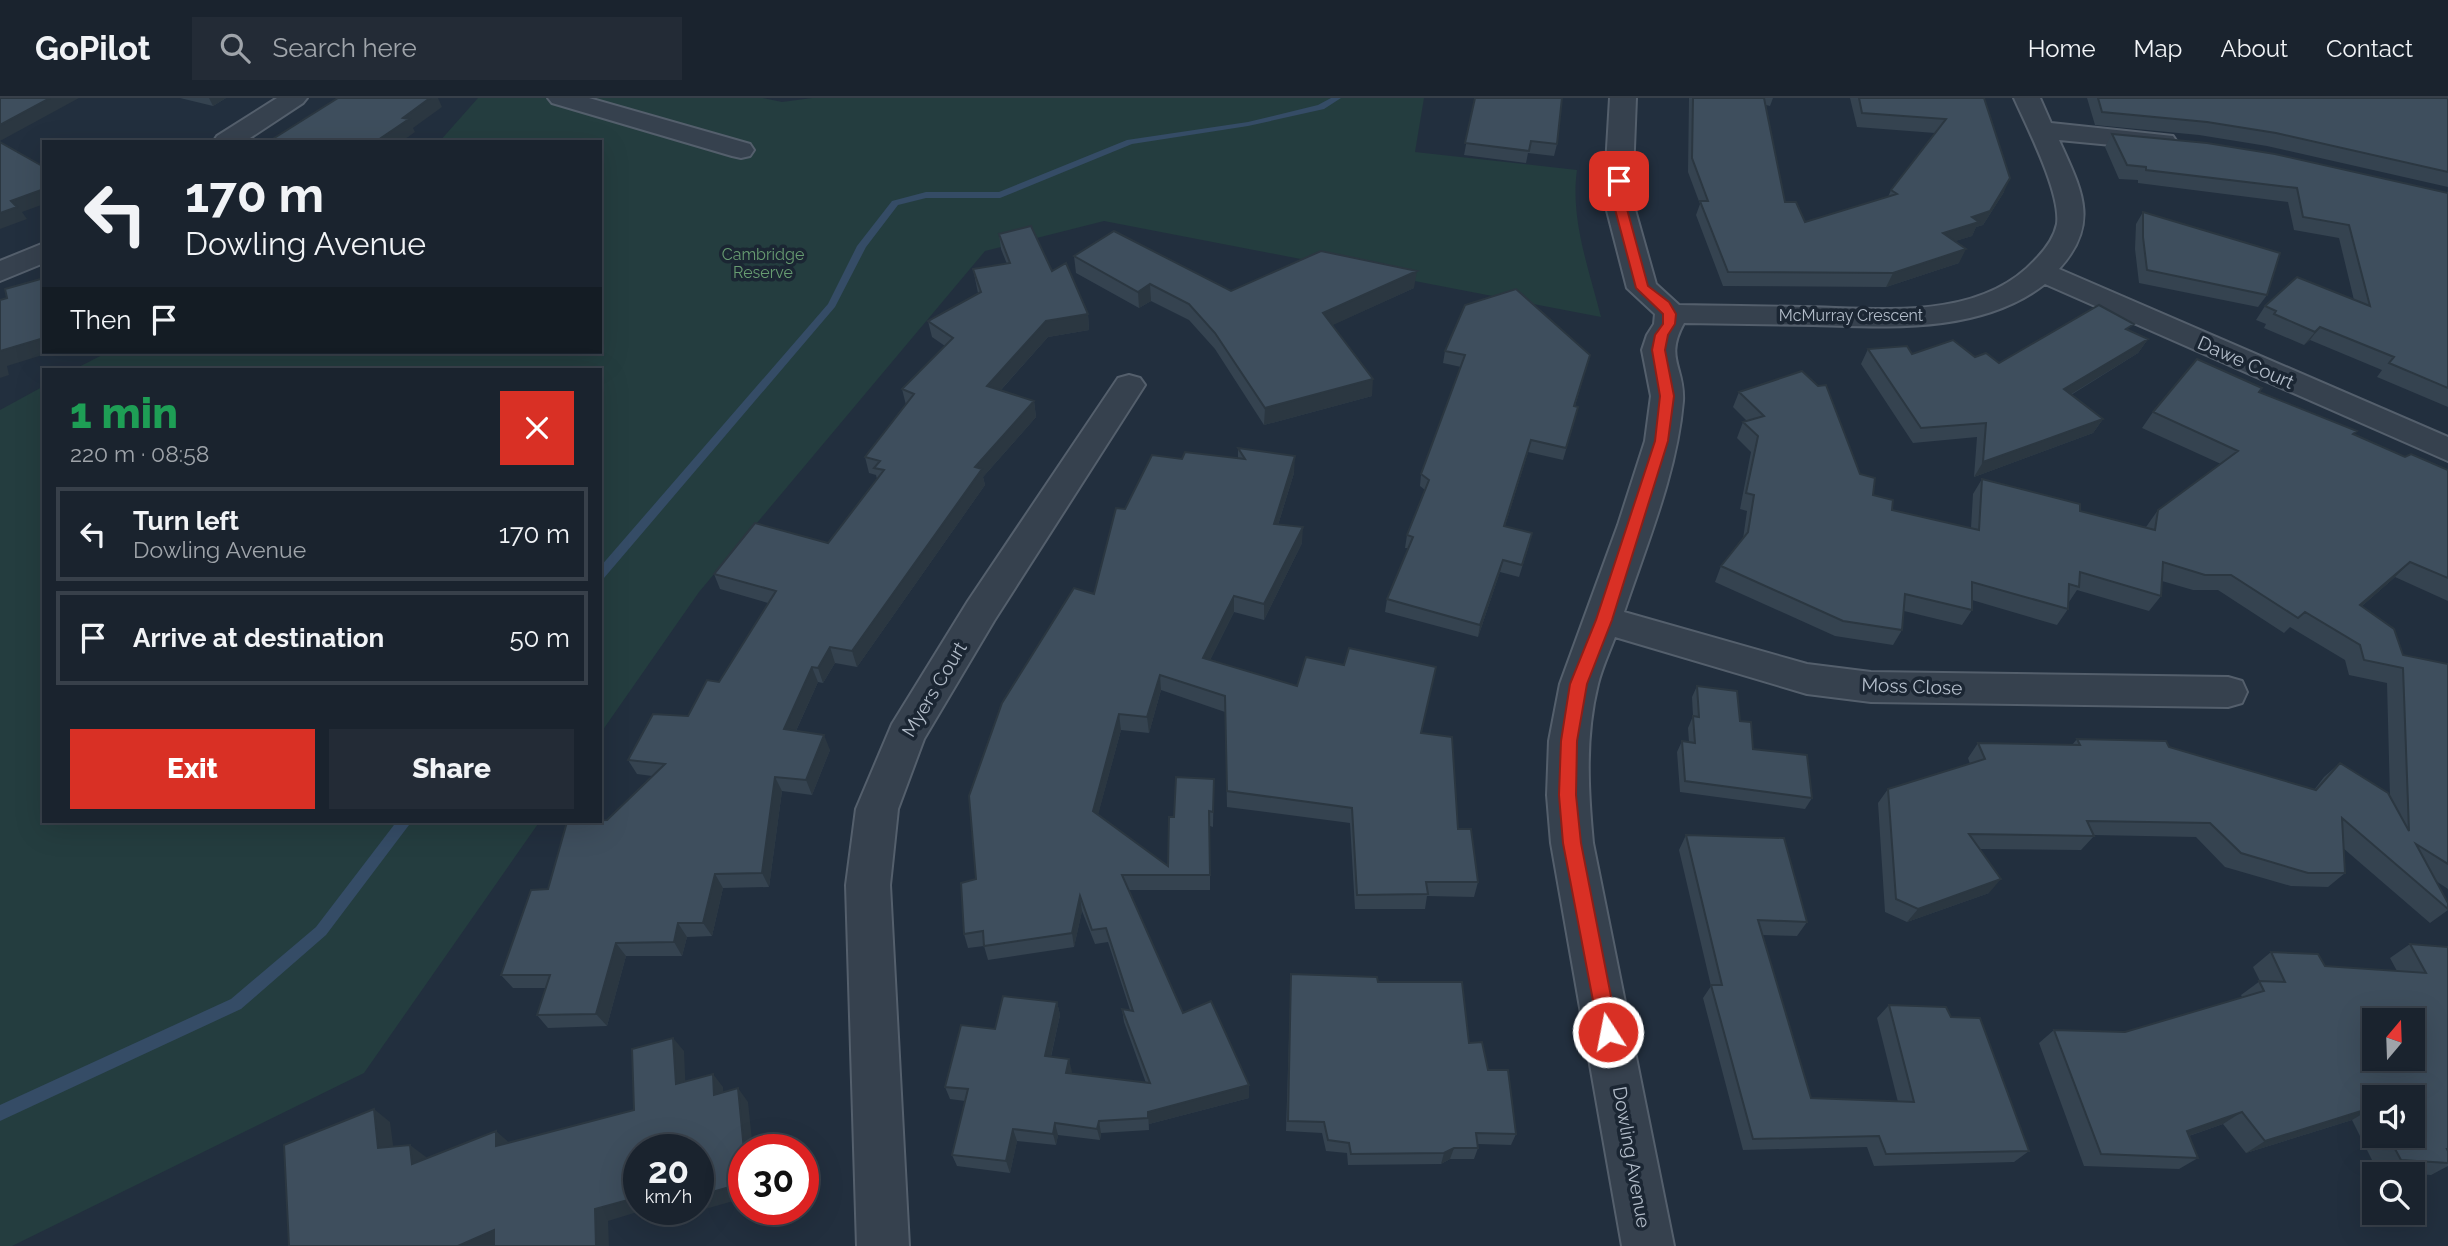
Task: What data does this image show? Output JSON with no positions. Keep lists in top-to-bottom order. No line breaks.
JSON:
{"streets":{"street":["McMurray Crescent","Dawe Court","Moss Close","Myers Court","Dowling Avenue"]},"crossings":[["McMurray Crescent","Dawe Court"],["McMurray Crescent","Dowling Avenue"],["Moss Close","Dowling Avenue"]],"parks":["Cambridge Reserve"],"north":"top","page":{"header":"GoPilot","search":"Search here","nav":["Home","Map","About","Contact"],"turn":["170 m","Dowling Avenue"],"then":"Then","heading":["1 min","220 m · 08:58"],"list":[{"name":"Turn left","note":"Dowling Avenue","value":"170 m"},{"name":"Arrive at destination","value":"50 m"}],"buttons":["Exit","Share"],"speed":"20 km/h","limit":"30"}}
